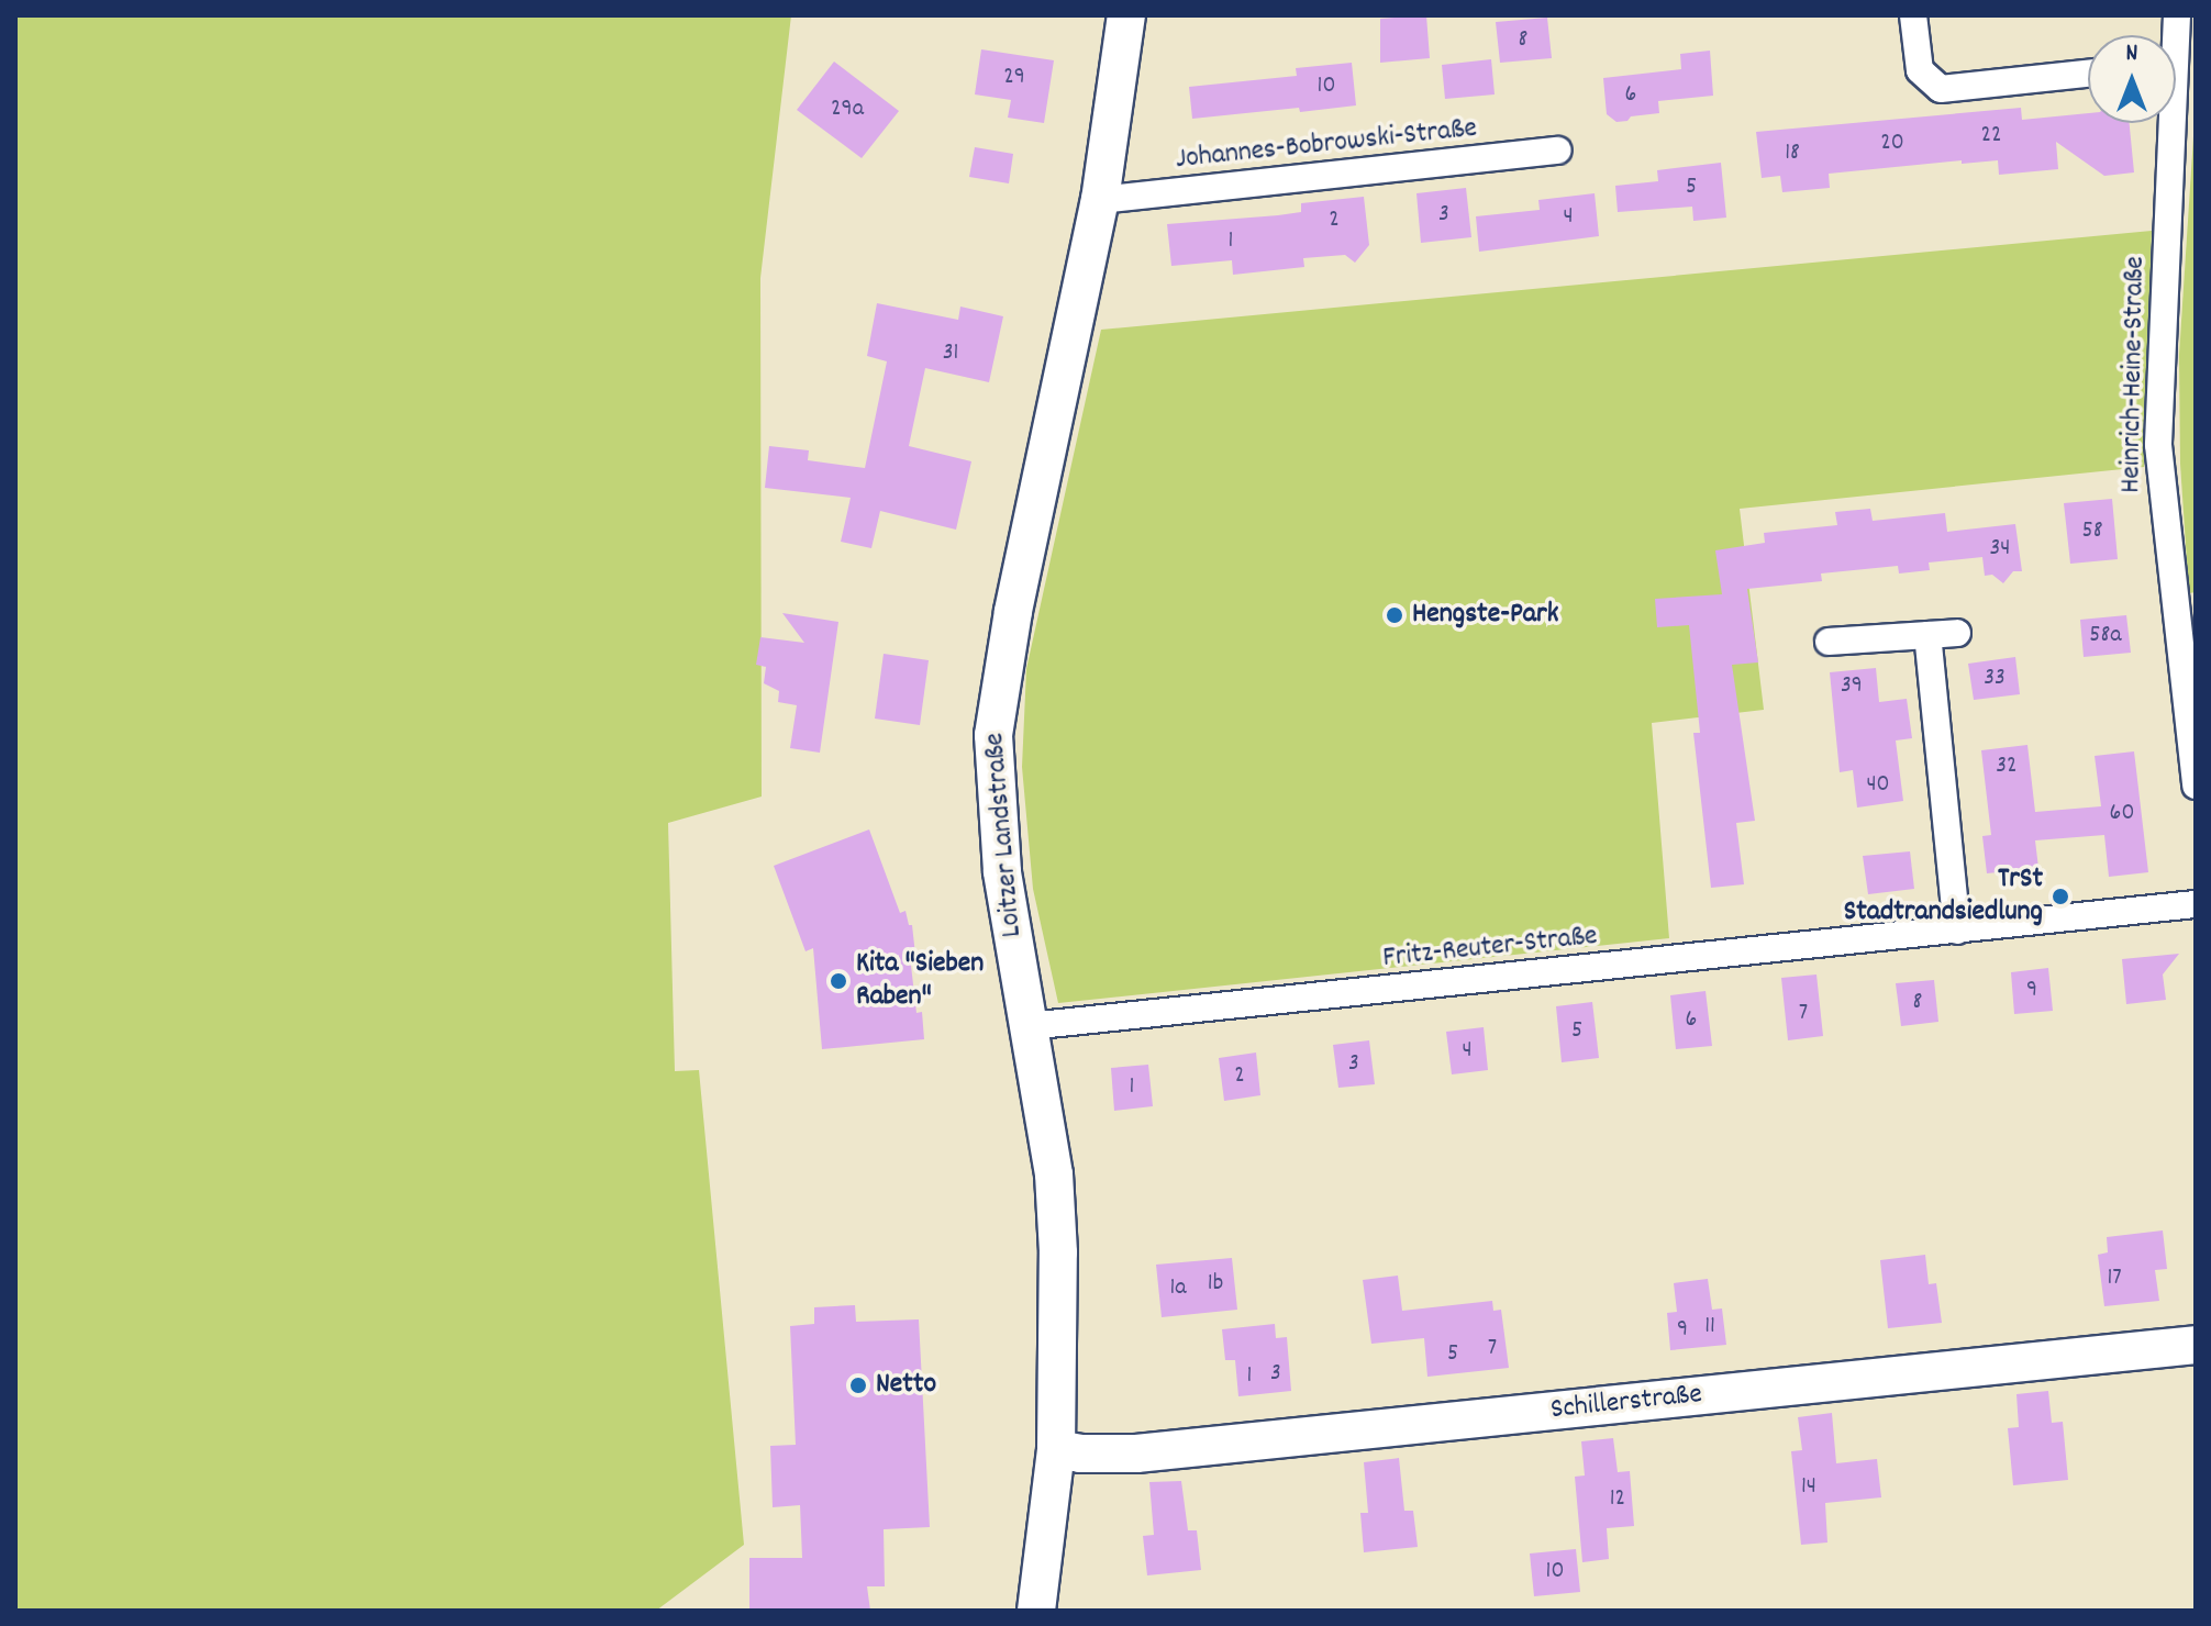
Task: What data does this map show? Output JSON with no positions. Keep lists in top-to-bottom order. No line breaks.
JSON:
{"streets":{"main road":["Loitzer Landstraße","Schillerstraße"],"street":["Johannes-Bobrowski-Straße","Heinrich-Heine-Straße","Fritz-Reuter-Straße"]},"crossings":[["Johannes-Bobrowski-Straße","Loitzer Landstraße"],["Loitzer Landstraße","Fritz-Reuter-Straße"],["Loitzer Landstraße","Schillerstraße"]],"places":["Hengste-Park","TrSt Stadtrandsiedlung","Kita \"Sieben Raben\"","Netto"],"house_numbers":["8","29","10","6","29a","22","20","18","5","3","4","2","1","31","58","34","58a","33","39","32","40","60","9","8","7","6","5","4","3","2","1","17","1b","1a","11","9","7","5","3","1","14","12","10"],"north":"top"}
